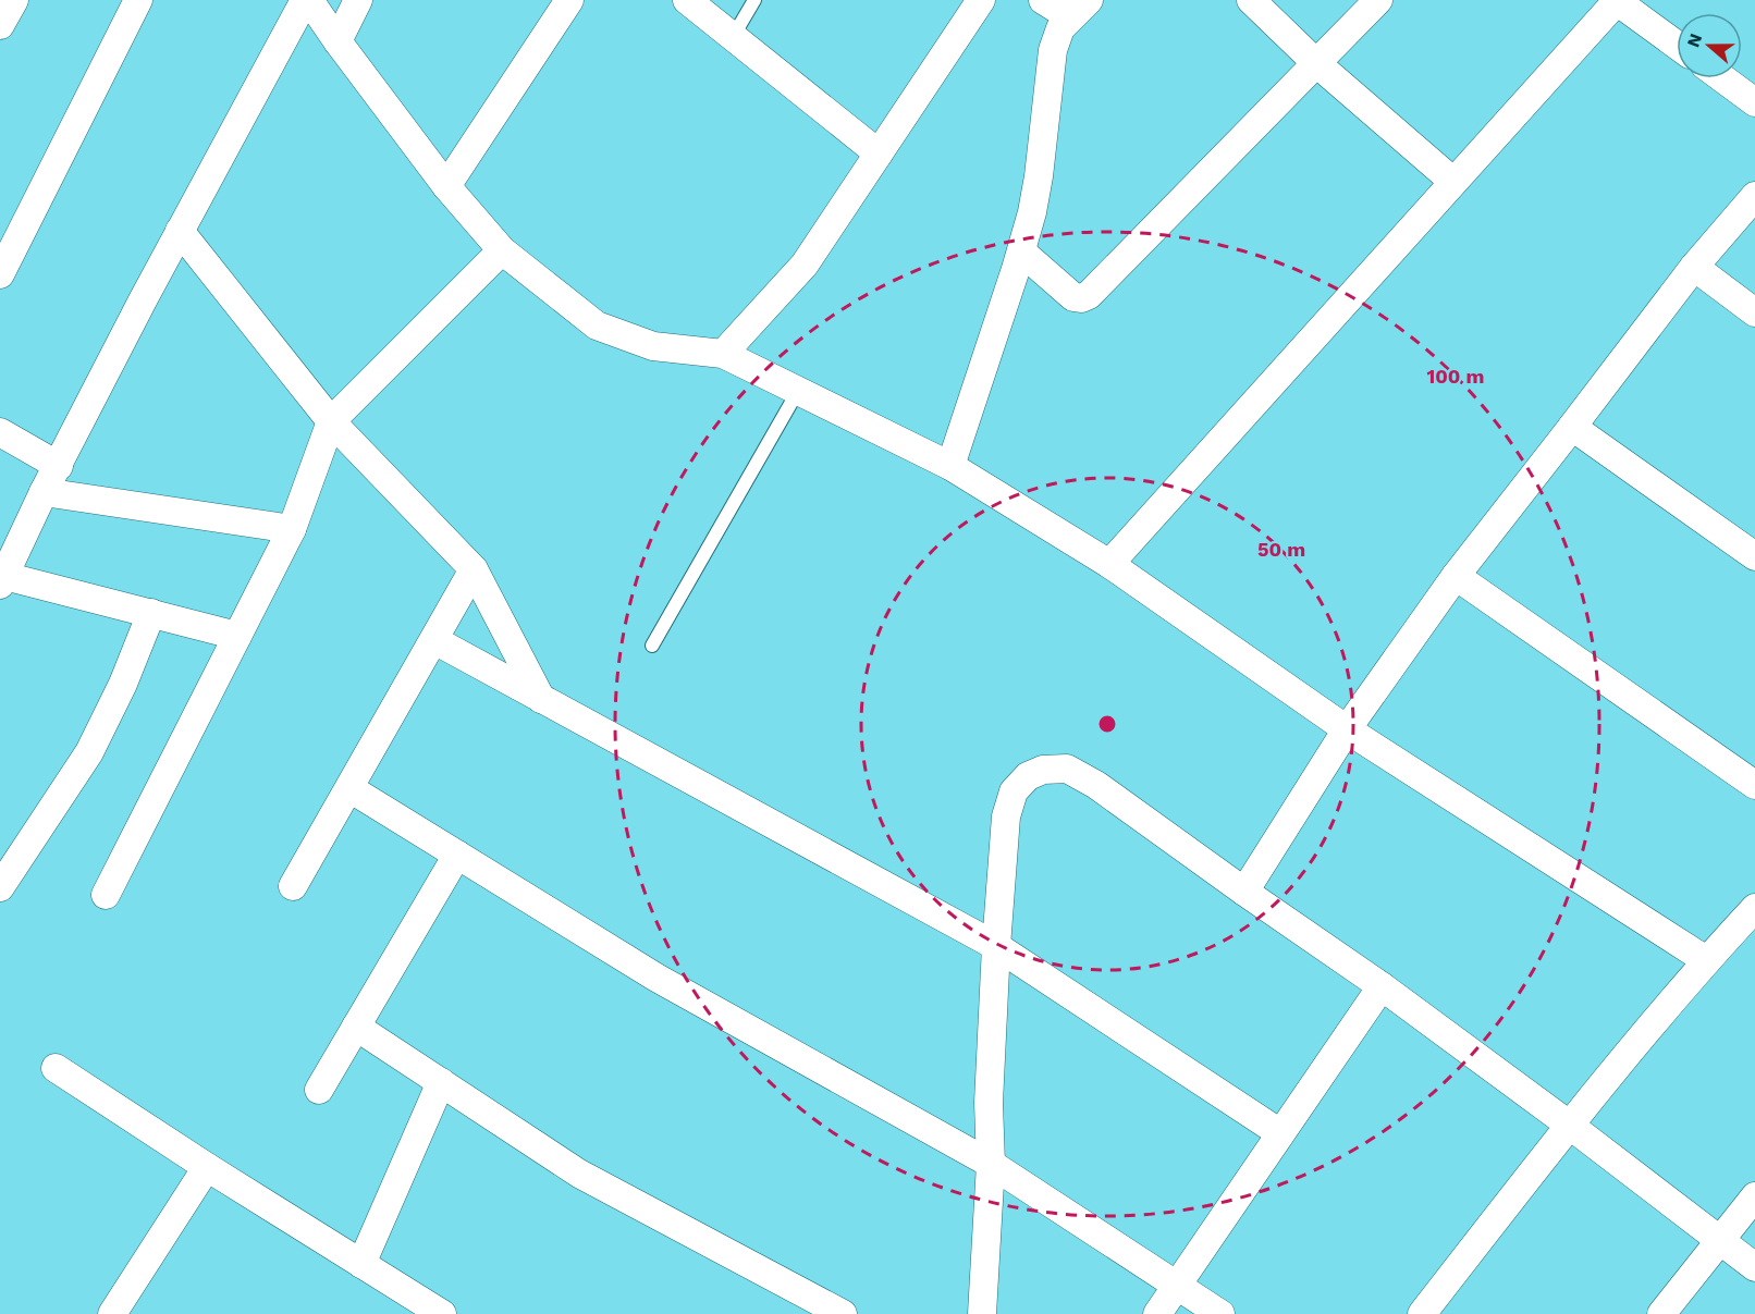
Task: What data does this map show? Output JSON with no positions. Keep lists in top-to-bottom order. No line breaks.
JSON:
{"north":"left","rings":["100 m","50 m"]}
